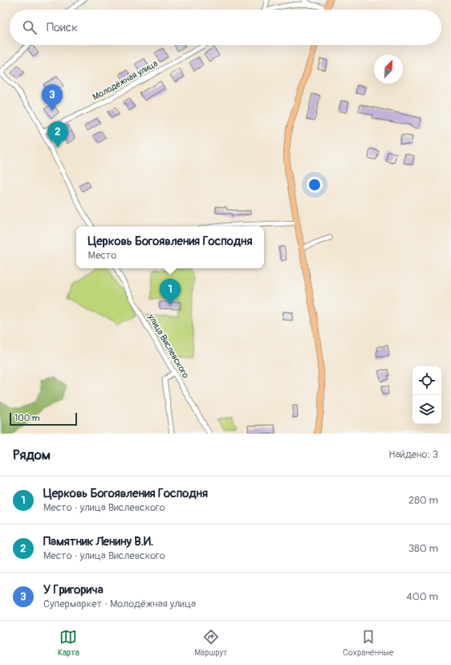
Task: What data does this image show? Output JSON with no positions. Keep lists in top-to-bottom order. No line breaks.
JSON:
{"streets":{"street":["Молодёжная улица","улица Вислевского"]},"scale_bar":"100 m","north":"top right","page":{"search":"Поиск","pins":["3","2","1"],"popup":["Церковь Богоявления Господня","Место"],"scale":"100 m","heading":["Рядом","Найдено: 3"],"list":[{"mark":"1","name":"Церковь Богоявления Господня","note":"Место · улица Вислевского","value":"280 m"},{"mark":"2","name":"Памятник Ленину В.И.","note":"Место · улица Вислевского","value":"380 m"},{"mark":"3","name":"У Григорича","note":"Супермаркет · Молодёжная улица","value":"400 m"}],"nav":["Карта","Маршрут","Сохранённые"]}}
